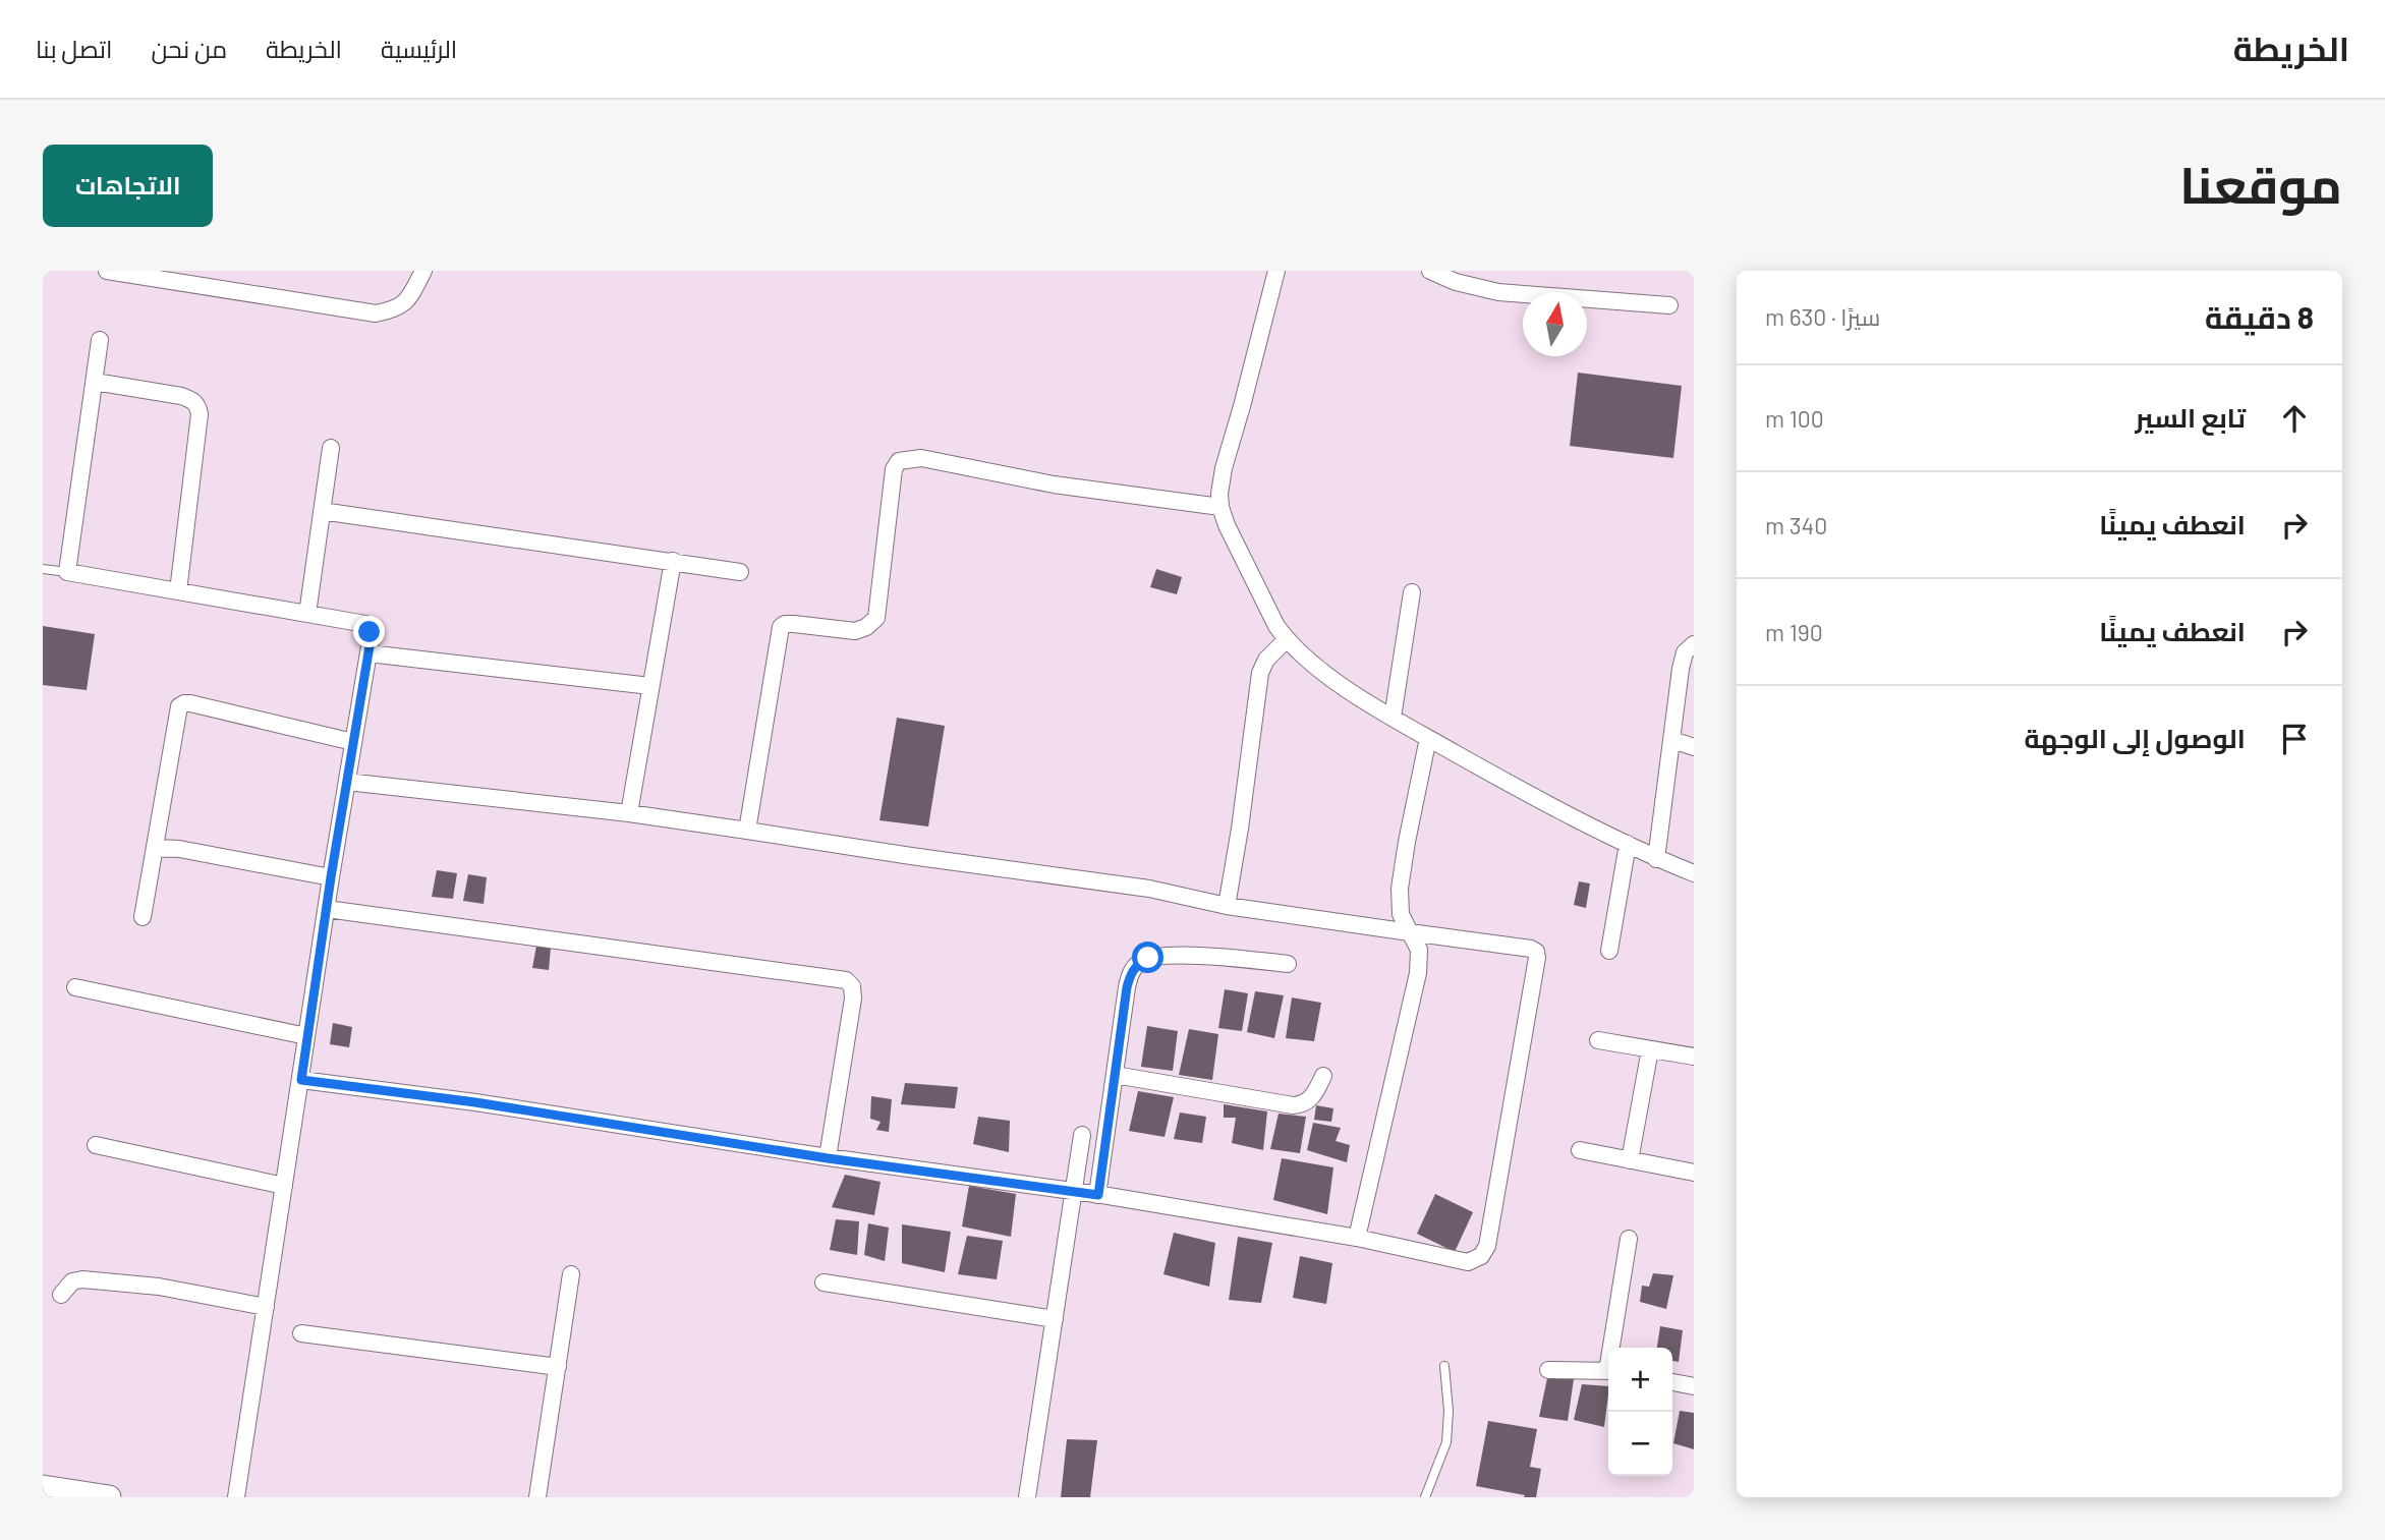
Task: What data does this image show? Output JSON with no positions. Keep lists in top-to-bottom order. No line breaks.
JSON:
{"north":"top","page":{"header":"الخريطة","nav":["الرئيسية","الخريطة","من نحن","اتصل بنا"],"title":"موقعنا","buttons":"الاتجاهات","heading":["8 دقيقة","سيرًا · 630 m"],"list":[["تابع السير","100 m"],["انعطف يمينًا","340 m"],["انعطف يمينًا","190 m"],"الوصول إلى الوجهة"],"map_buttons":["+","−"]}}
